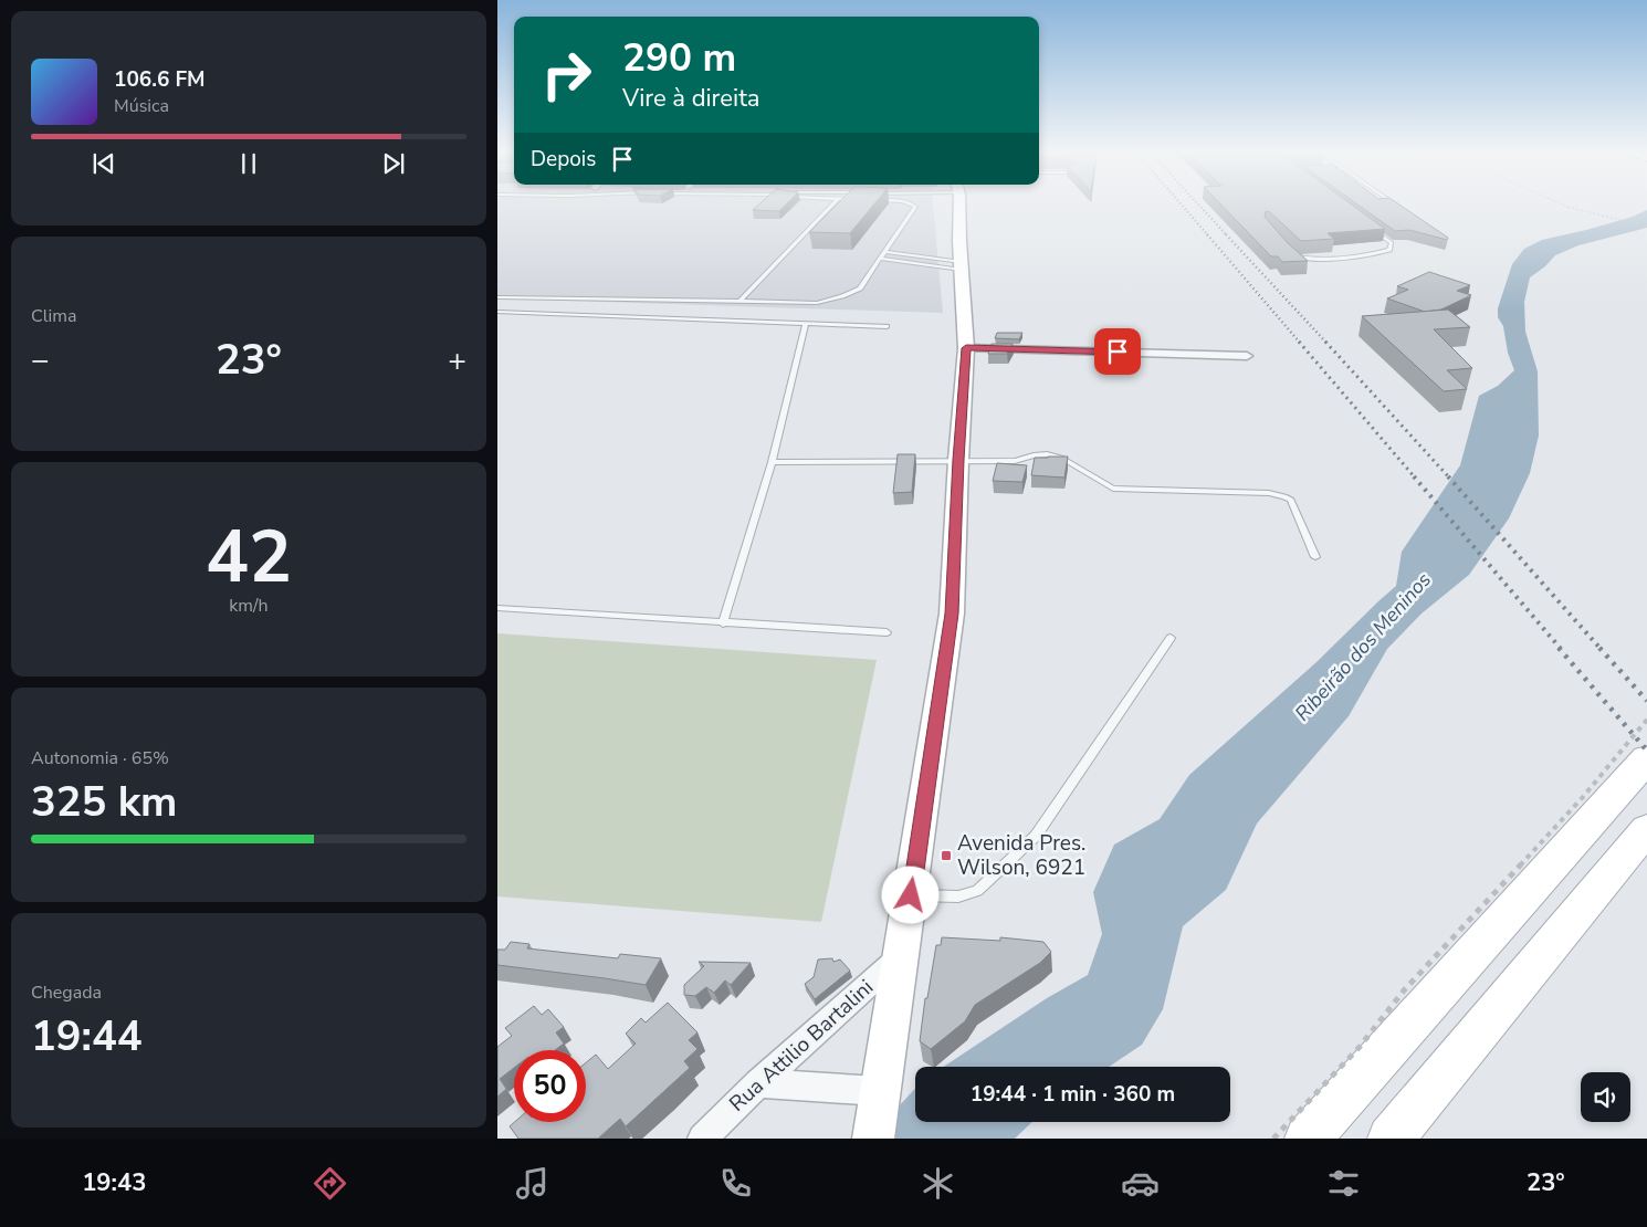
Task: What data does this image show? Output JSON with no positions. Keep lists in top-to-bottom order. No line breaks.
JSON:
{"streets":{"street":["Rua Attilio Bartalini"]},"water":["Ribeirão dos Meninos"],"places":{"transit":["Avenida Pres. Wilson, 6921"]},"page":{"turn":["290 m","Vire à direita"],"song":["106.6 FM","Música"],"then":"Depois","tile":["Clima",["42","km/h"],["Autonomia · 65%","325 km"],["Chegada","19:44"]],"heat":["−","23°","+"],"limit":"50","trip":"19:44 · 1 min · 360 m","tabs":["19:43","23°"]}}
